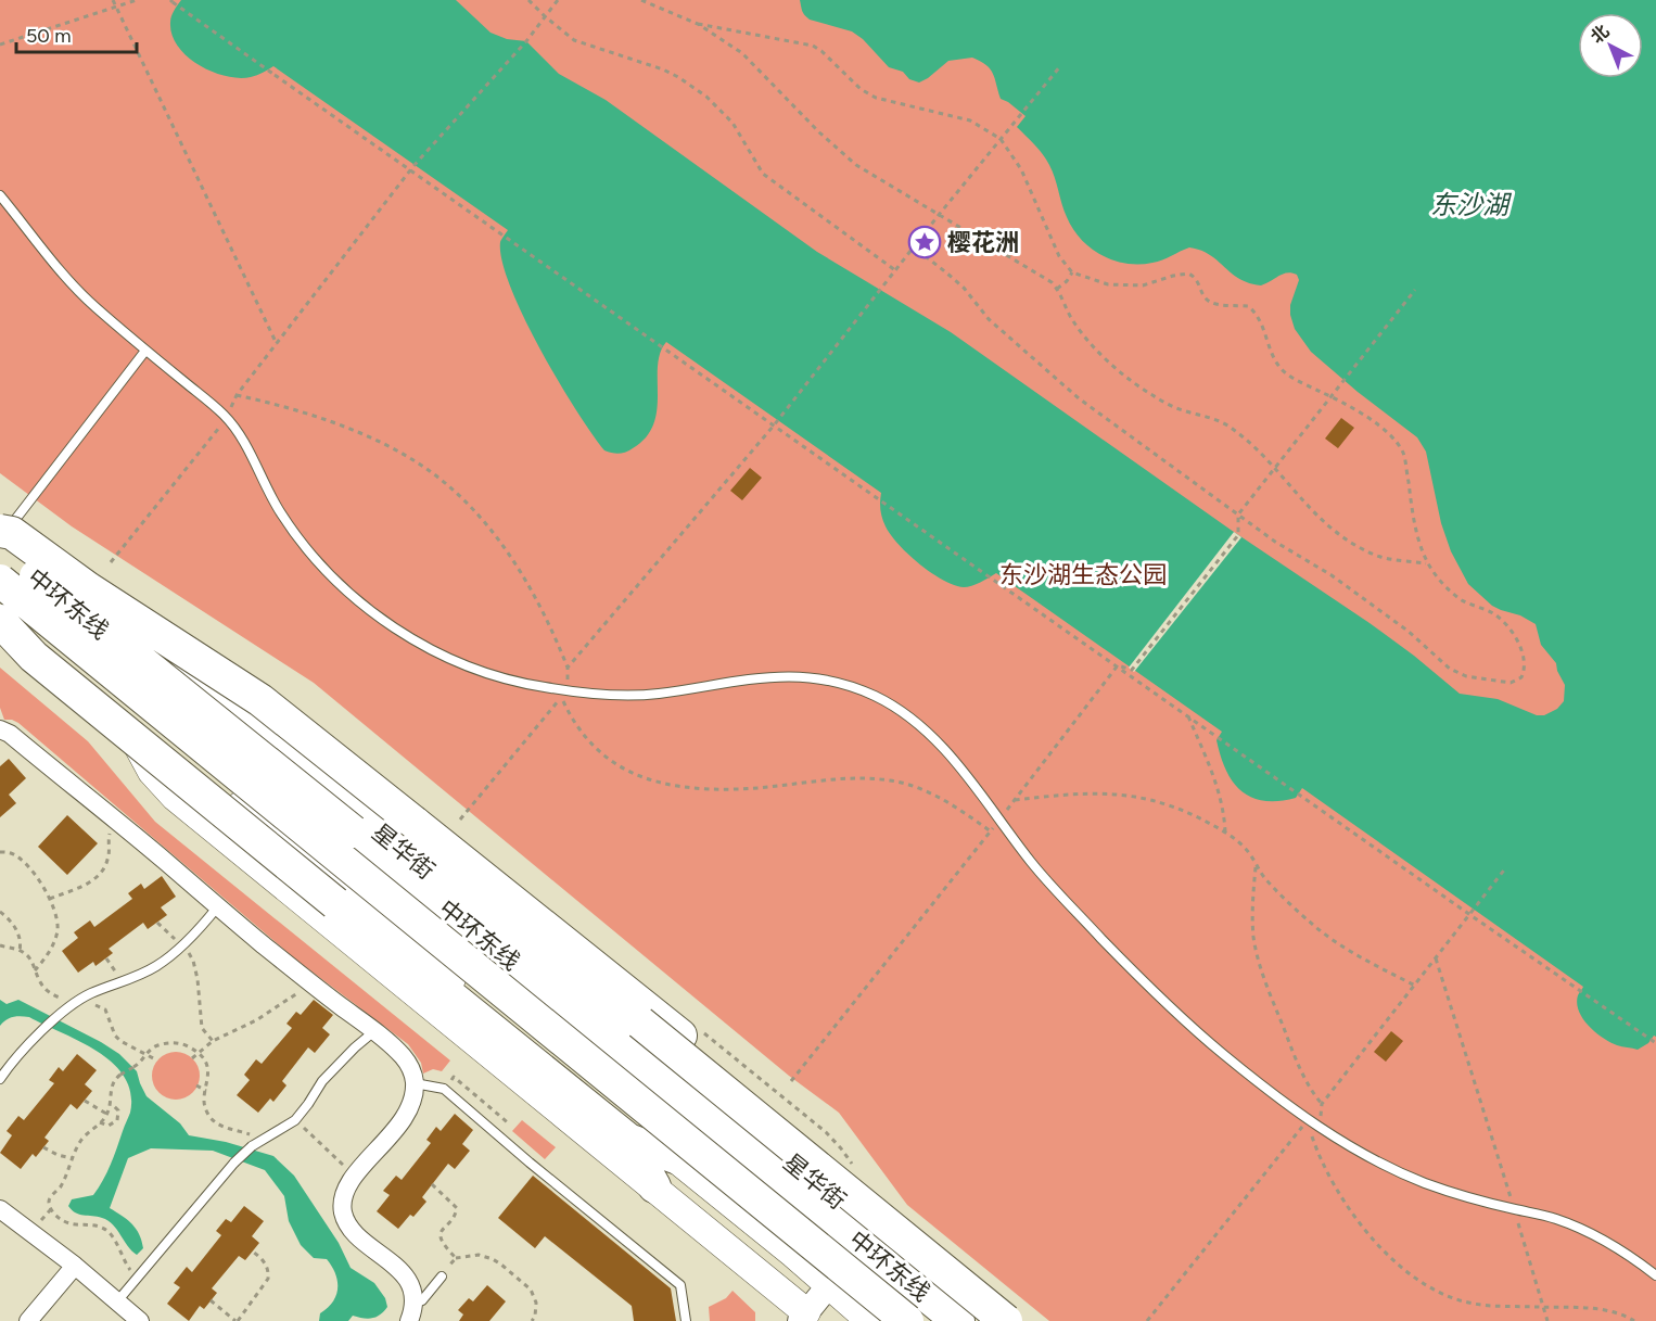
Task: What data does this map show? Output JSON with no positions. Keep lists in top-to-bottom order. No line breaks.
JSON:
{"streets":{"highway":["中环东线"],"main road":["星华街"]},"crossings":[["中环东线","星华街"]],"water":["东沙湖"],"parks":["东沙湖生态公园"],"places":{"place":["樱花洲"]},"scale_bar":"50 m","north":"top left"}
